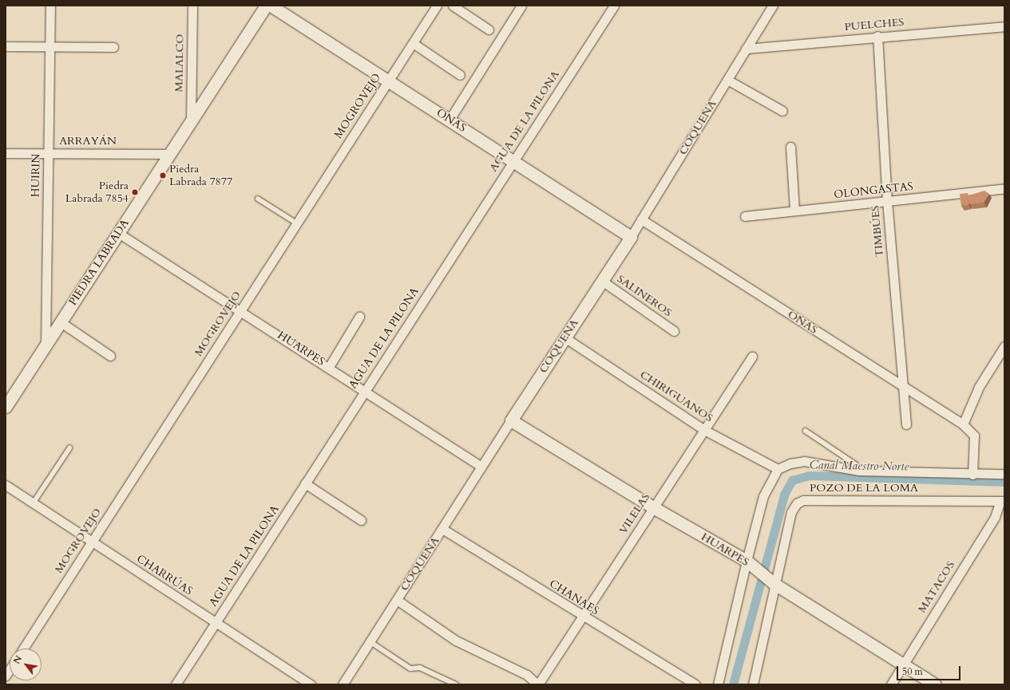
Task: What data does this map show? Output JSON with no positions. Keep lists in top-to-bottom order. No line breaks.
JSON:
{"streets":{"main road":["ONAS","COQUENA","PIEDRA LABRADA","HUARPES"],"street":["PUELCHES","MALALCO","MOGROVEJO","AGUA DE LA PILONA","ARRAYÁN","HUIRIN","OLONGASTAS","TIMBÚES","SALINEROS","CHIRIGUANOS","POZO DE LA LOMA","VILELAS","CHARRÚAS","MATACOS","CHANAES"]},"crossings":[["PUELCHES","COQUENA"],["PUELCHES","TIMBÚES"],["MALALCO","PIEDRA LABRADA"],["MOGROVEJO","ONAS"],["MOGROVEJO","HUARPES"],["MOGROVEJO","CHARRÚAS"],["ONAS","AGUA DE LA PILONA"],["ONAS","COQUENA"],["ONAS","TIMBÚES"],["ONAS","POZO DE LA LOMA"],["AGUA DE LA PILONA","HUARPES"],["AGUA DE LA PILONA","CHARRÚAS"],["COQUENA","SALINEROS"],["COQUENA","HUARPES"],["COQUENA","CHIRIGUANOS"],["COQUENA","CHANAES"],["ARRAYÁN","HUIRIN"],["ARRAYÁN","PIEDRA LABRADA"],["HUIRIN","PIEDRA LABRADA"],["OLONGASTAS","TIMBÚES"],["PIEDRA LABRADA","HUARPES"],["HUARPES","POZO DE LA LOMA"],["HUARPES","VILELAS"],["HUARPES","MATACOS"],["CHIRIGUANOS","POZO DE LA LOMA"],["CHIRIGUANOS","VILELAS"],["POZO DE LA LOMA","MATACOS"],["VILELAS","CHANAES"]],"water":["Canal Maestro Norte"],"places":["Piedra Labrada 7877","Piedra Labrada 7854"],"scale_bar":"50 m","north":"top left"}
